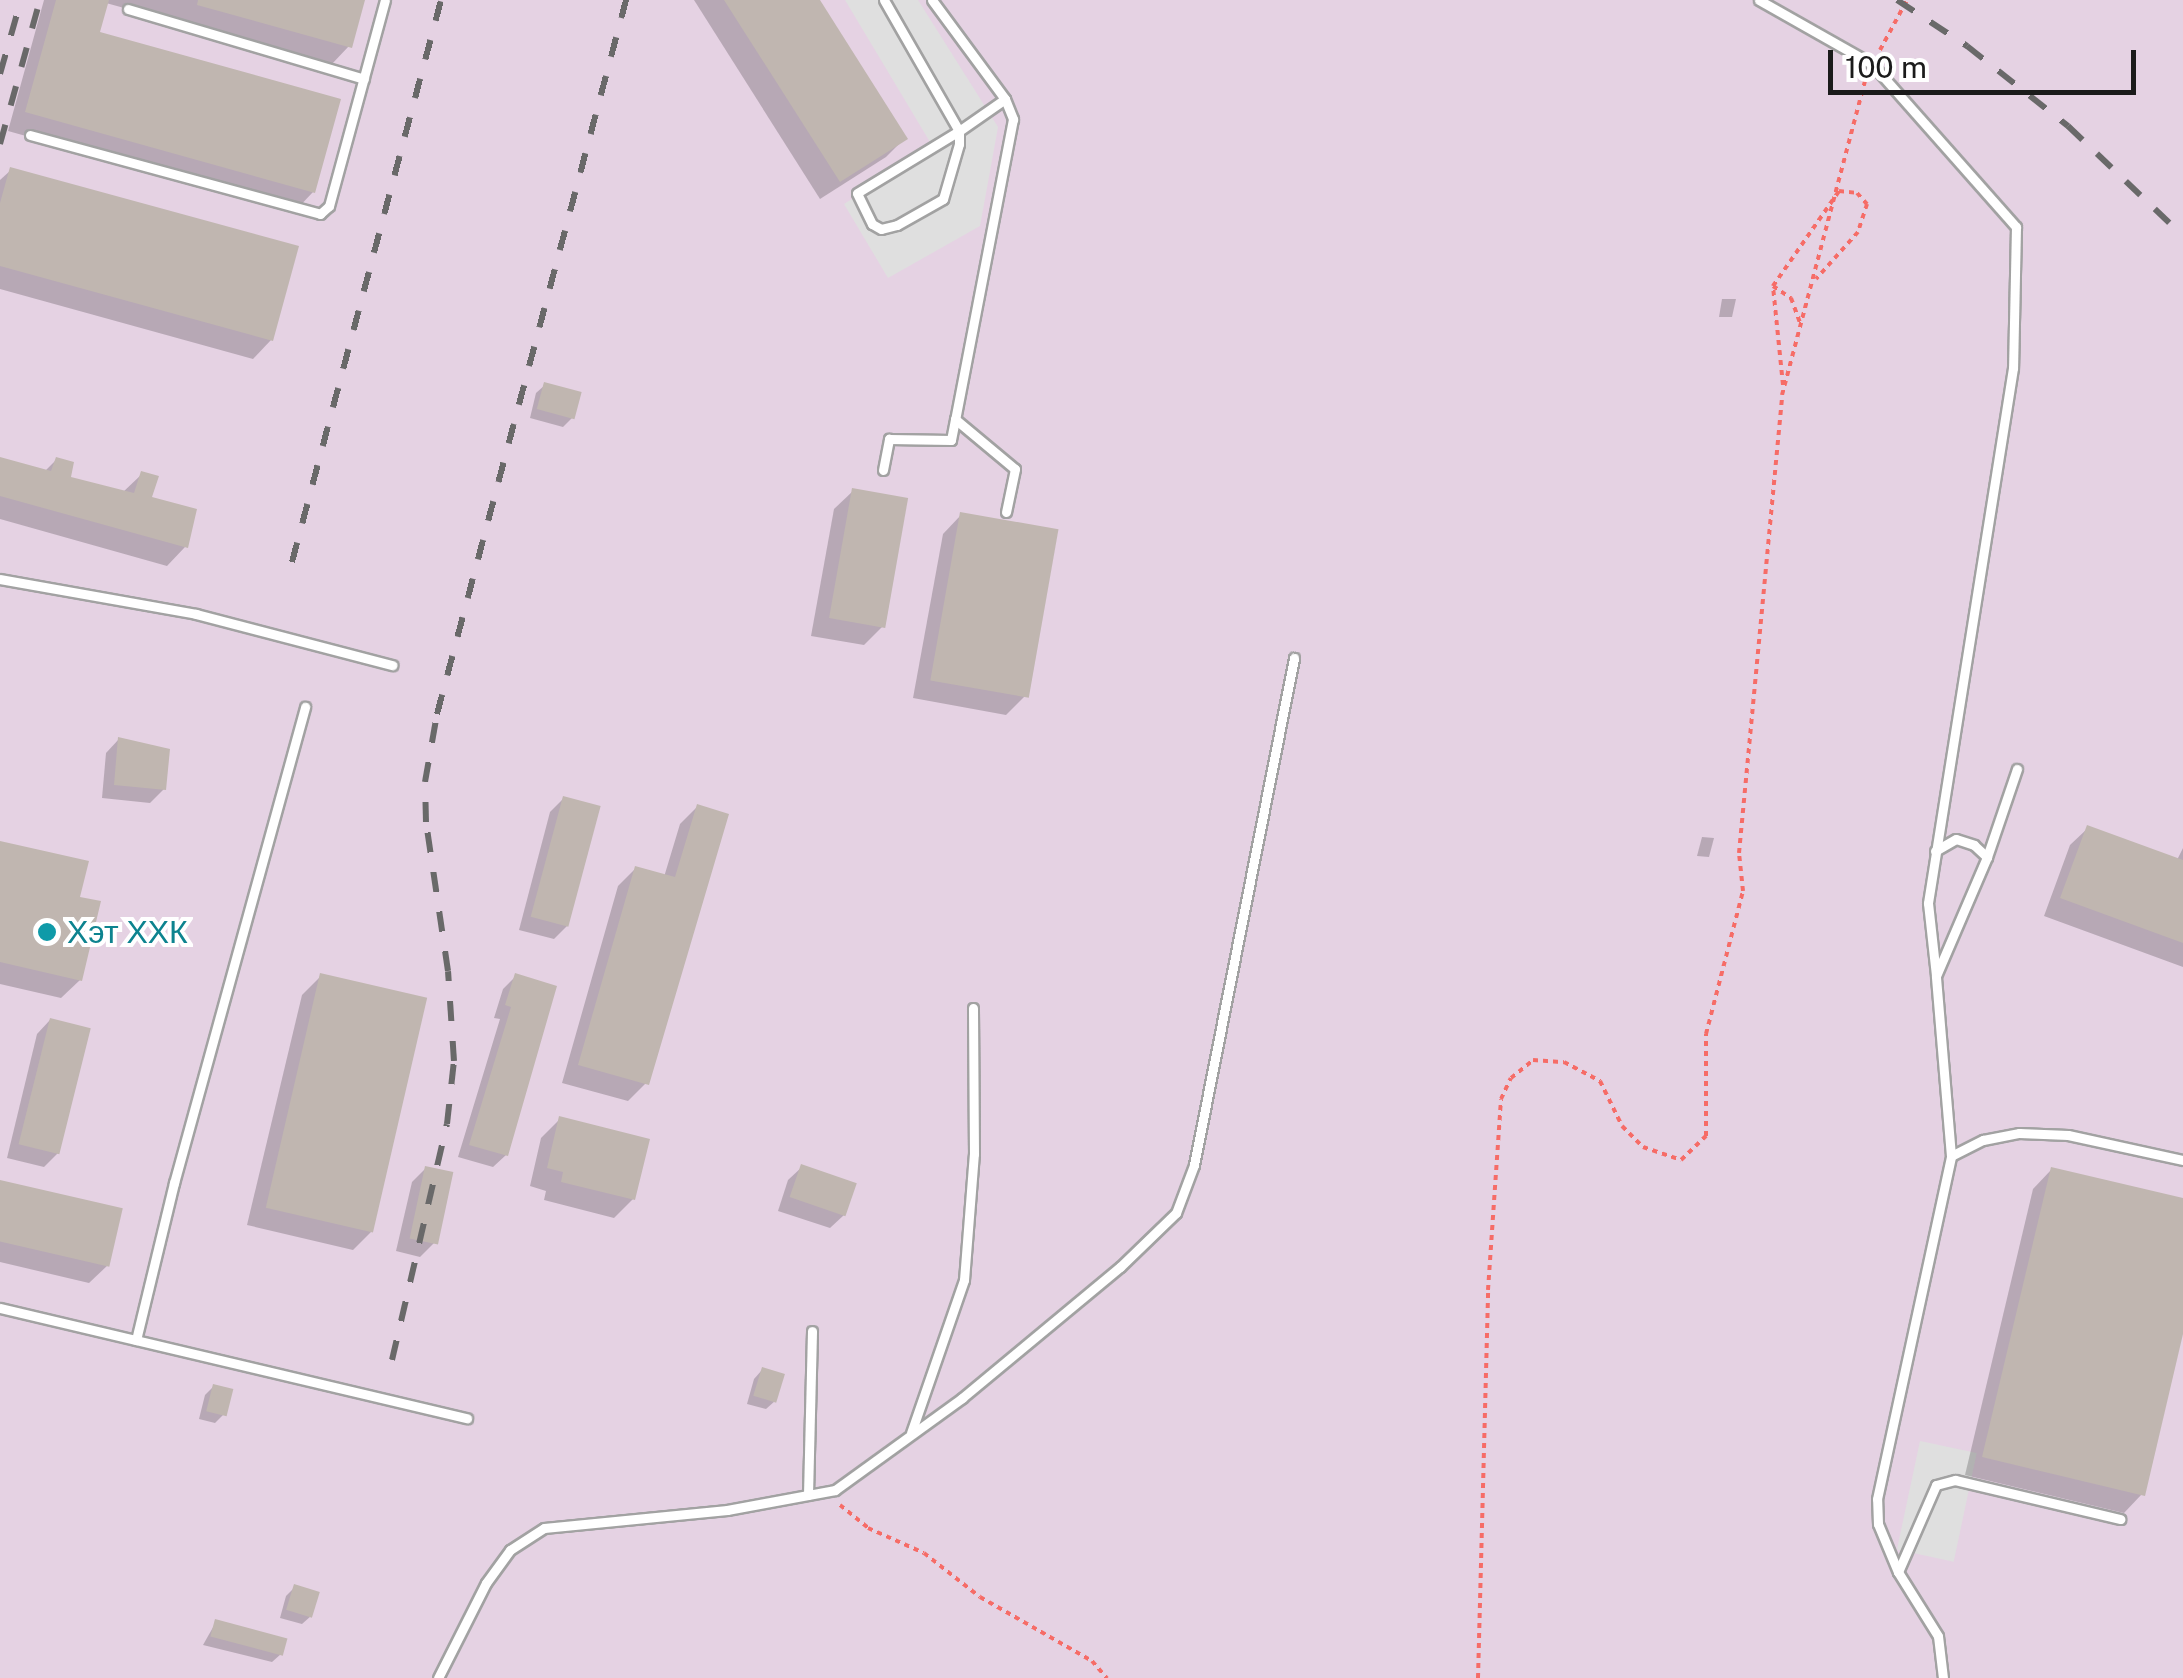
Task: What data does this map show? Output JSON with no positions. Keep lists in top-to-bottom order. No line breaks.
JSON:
{"places":["Хэт ХХК"],"scale_bar":"100 m"}
